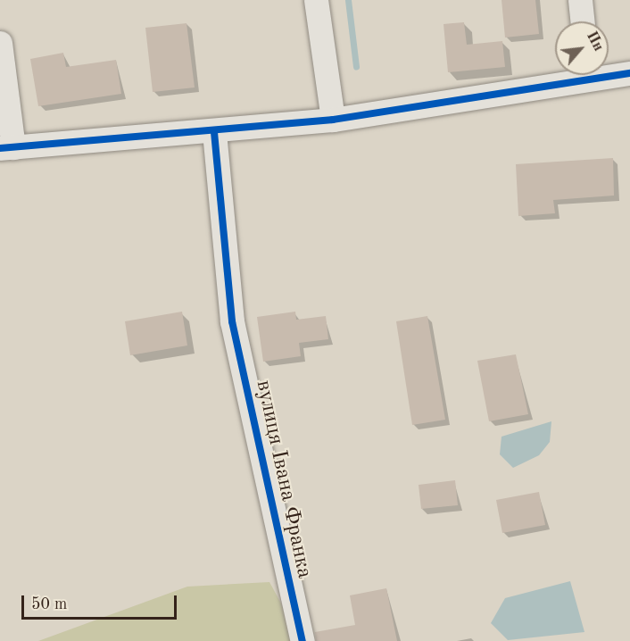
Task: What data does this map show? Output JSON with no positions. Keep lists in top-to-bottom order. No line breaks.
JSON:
{"streets":{"street":["вулиця Івана Франка"]},"scale_bar":"50 m","north":"top right"}
